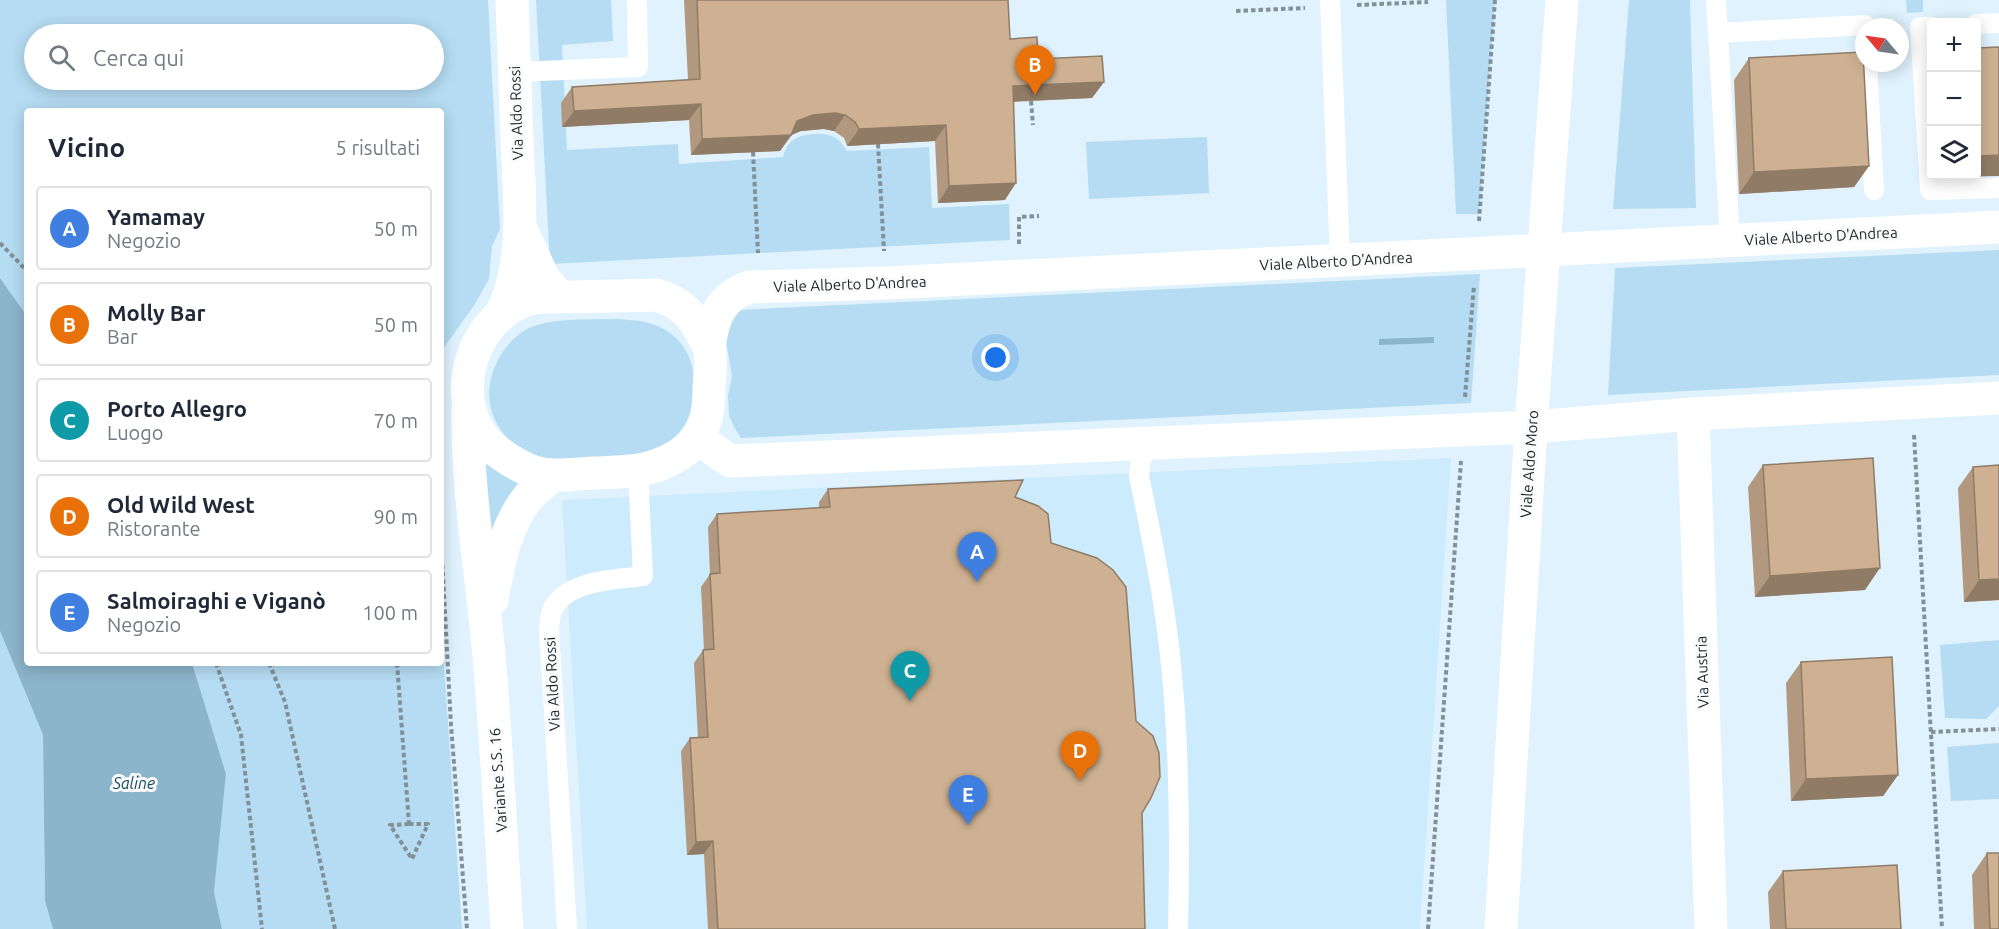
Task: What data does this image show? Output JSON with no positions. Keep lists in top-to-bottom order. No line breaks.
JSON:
{"streets":{"street":["Via Aldo Rossi","Viale Alberto D'Andrea","Viale Aldo Moro","Via Austria","Variante S.S. 16"]},"crossings":[["Via Aldo Rossi","Variante S.S. 16"],["Viale Alberto D'Andrea","Viale Aldo Moro"]],"water":["Saline"],"north":"top left","page":{"map_buttons":["+","−"],"search":"Cerca qui","pins":["B","A","C","D","E"],"heading":["Vicino","5 risultati"],"list":[{"mark":"A","name":"Yamamay","note":"Negozio","value":"50 m"},{"mark":"B","name":"Molly Bar","note":"Bar","value":"50 m"},{"mark":"C","name":"Porto Allegro","note":"Luogo","value":"70 m"},{"mark":"D","name":"Old Wild West","note":"Ristorante","value":"90 m"},{"mark":"E","name":"Salmoiraghi e Viganò","note":"Negozio","value":"100 m"}]}}
